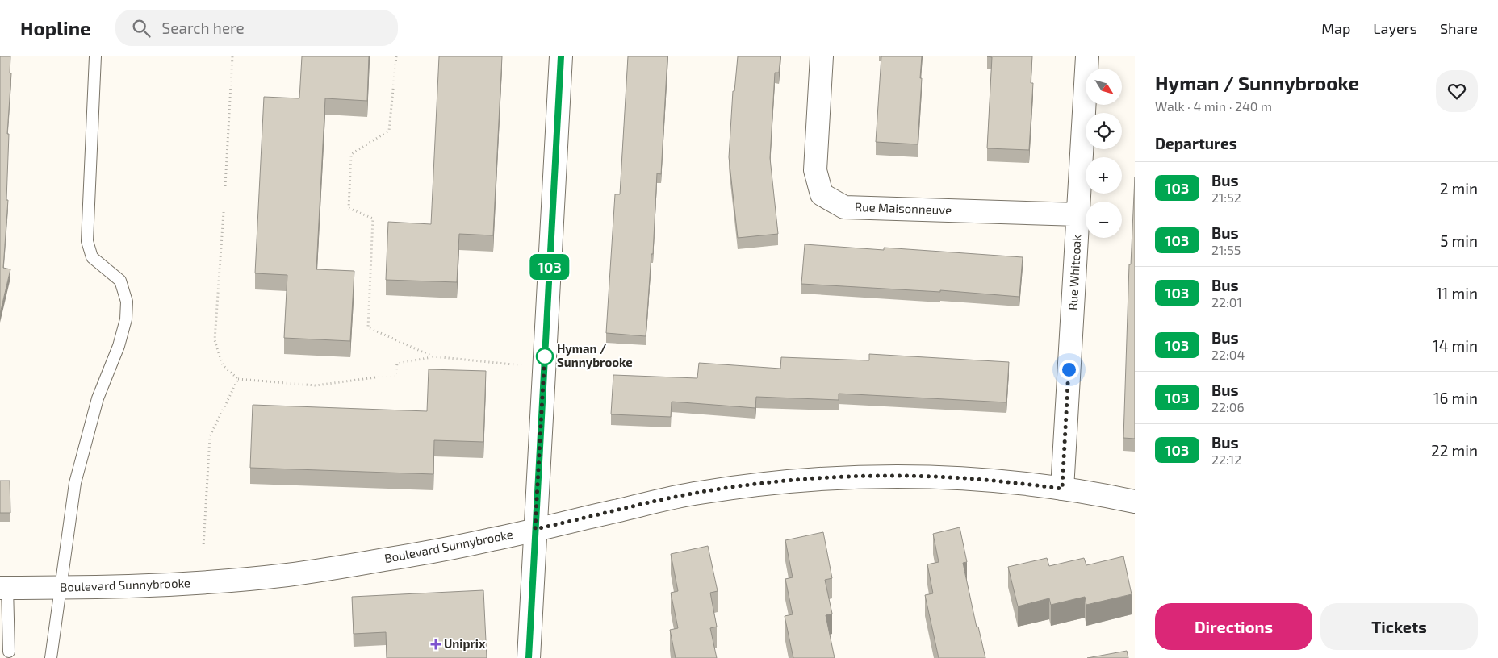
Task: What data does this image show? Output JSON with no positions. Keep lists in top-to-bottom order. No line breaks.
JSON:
{"streets":{"street":["Rue Maisonneuve","Rue Whiteoak","Boulevard Sunnybrooke"]},"crossings":[["Rue Maisonneuve","Rue Whiteoak"],["Rue Whiteoak","Boulevard Sunnybrooke"]],"places":{"other":["Hyman / Sunnybrooke"],"health":["Uniprix"]},"lines":["bus line 103"],"north":"bottom right","page":{"header":"Hopline","search":"Search here","nav":["Map","Layers","Share"],"on_map":"103","heading":[["Hyman / Sunnybrooke","Walk · 4 min · 240 m"],"Departures"],"map_buttons":["+","−"],"list":[{"mark":"103","name":"Bus","note":"21:52","value":"2 min"},{"mark":"103","name":"Bus","note":"21:55","value":"5 min"},{"mark":"103","name":"Bus","note":"22:01","value":"11 min"},{"mark":"103","name":"Bus","note":"22:04","value":"14 min"},{"mark":"103","name":"Bus","note":"22:06","value":"16 min"},{"mark":"103","name":"Bus","note":"22:12","value":"22 min"}],"buttons":["Directions","Tickets"]}}
